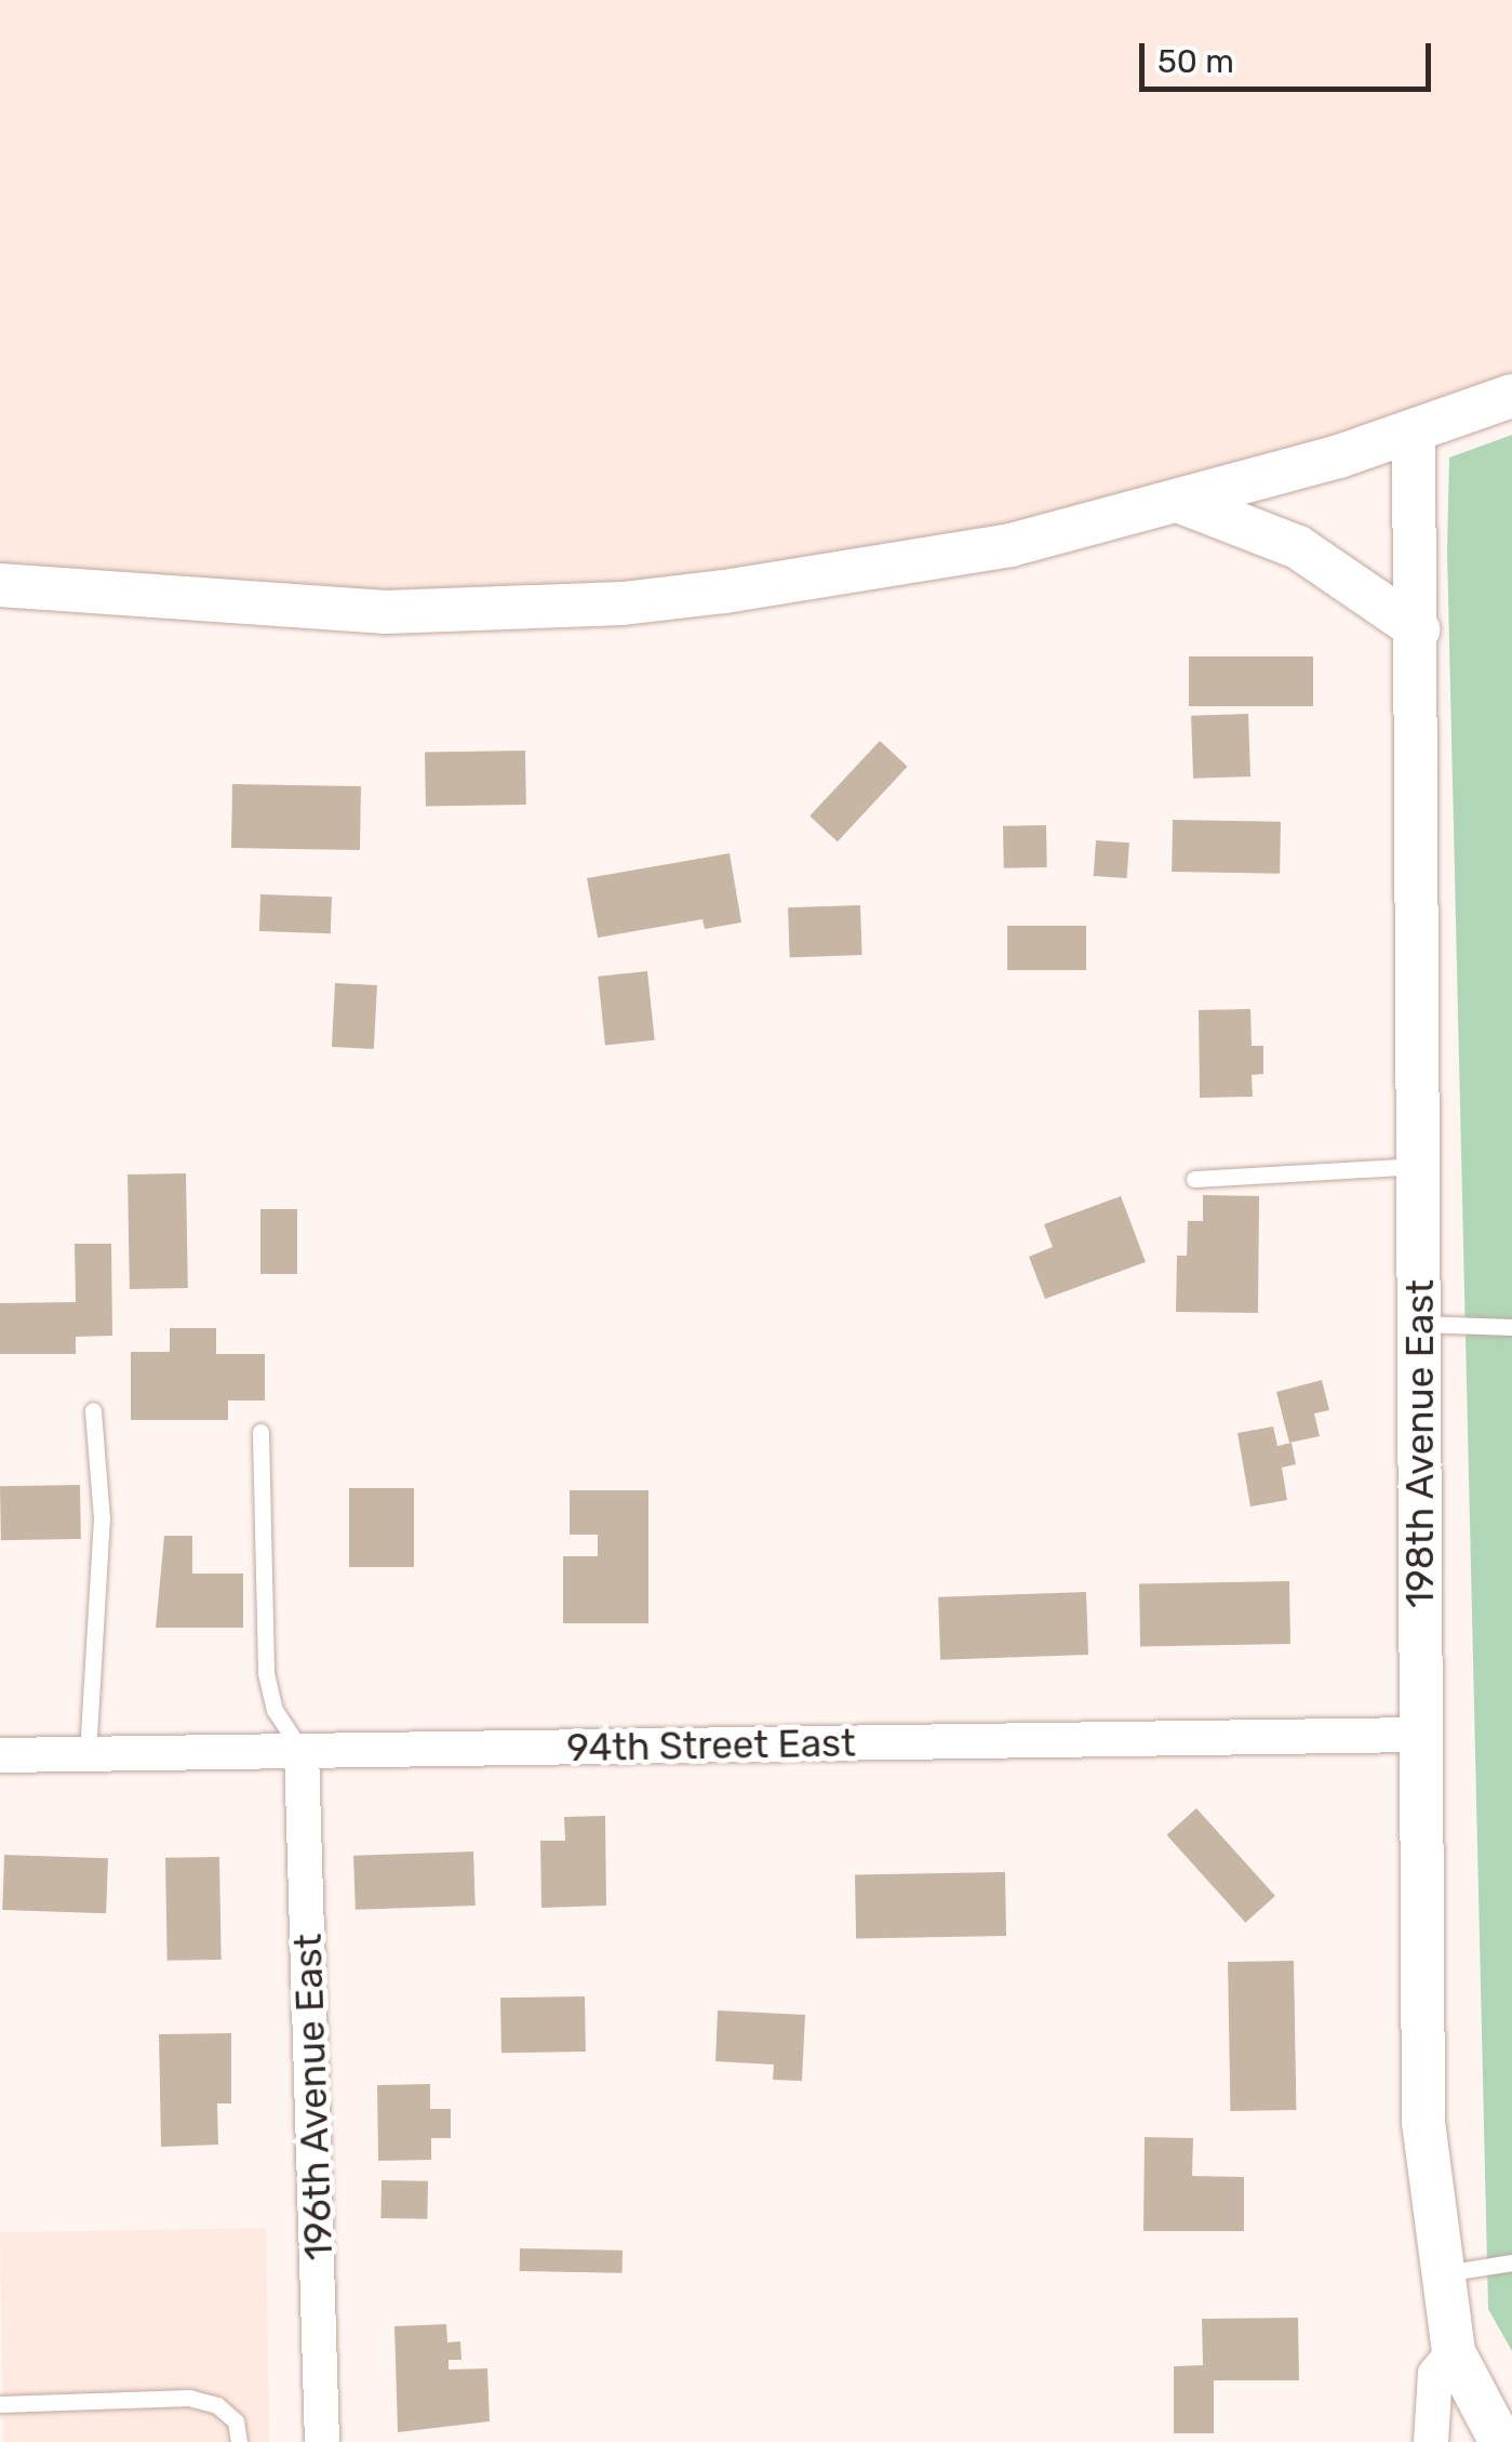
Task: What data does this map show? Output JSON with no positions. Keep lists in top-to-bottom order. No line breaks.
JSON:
{"streets":{"street":["198th Avenue East","94th Street East","196th Avenue East"]},"crossings":[["198th Avenue East","94th Street East"],["94th Street East","196th Avenue East"]],"scale_bar":"50 m"}
